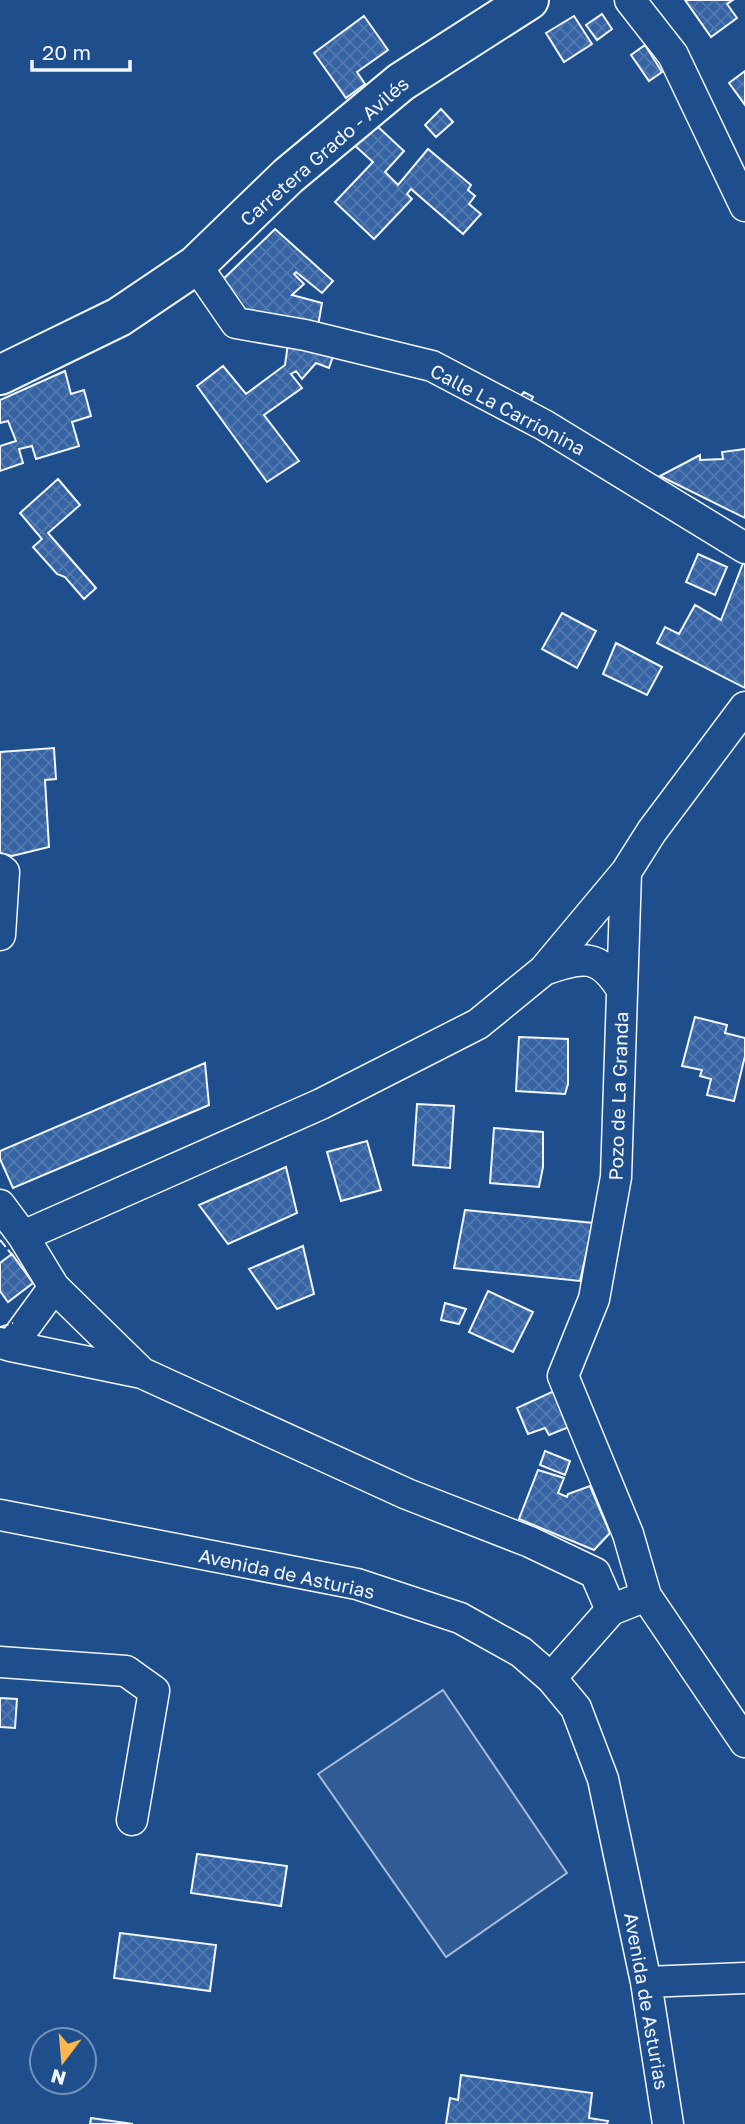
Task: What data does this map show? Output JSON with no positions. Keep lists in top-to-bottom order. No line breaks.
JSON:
{"streets":{"main road":["Carretera Grado - Avilés"],"street":["Calle La Carrionina","Pozo de La Granda","Avenida de Asturias"]},"crossings":[["Carretera Grado - Avilés","Calle La Carrionina"]],"scale_bar":"20 m","north":"bottom"}
